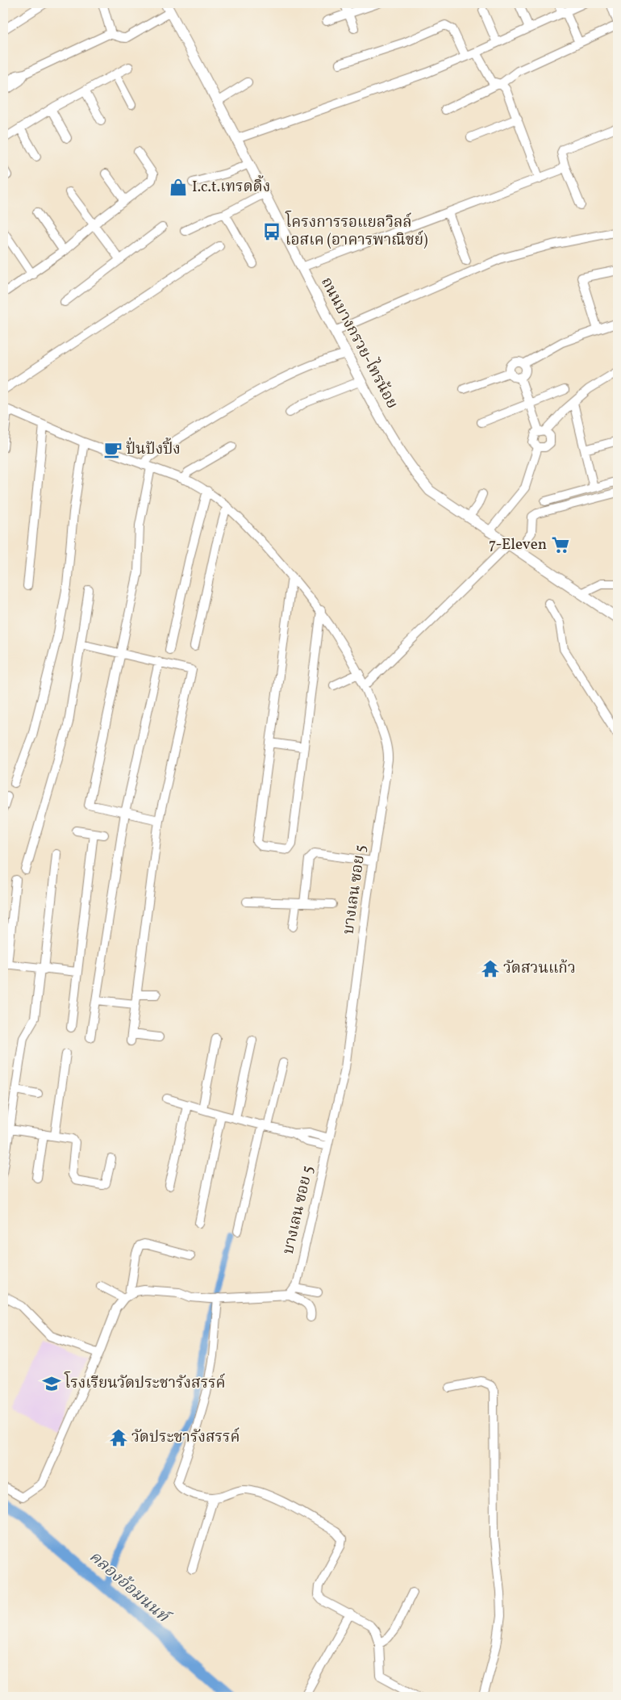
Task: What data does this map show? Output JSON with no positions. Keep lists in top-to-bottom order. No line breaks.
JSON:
{"streets":{"main road":["ถนนบางกรวย-ไทรน้อย"],"street":["บางเลน ซอย 5"]},"water":["คลองอ้อมนนท์"],"places":{"shop":["I.c.t.เทรดดิ้ง"],"bus stop":["โครงการรอแยลวิลล์ เอสเค (อาคารพาณิชย์)"],"cafe":["ปั่นปังปิ้ง"],"supermarket":["7-Eleven"],"temple":["วัดสวนแก้ว","วัดประชารังสรรค์"],"school or university":["โรงเรียนวัดประชารังสรรค์"]}}
